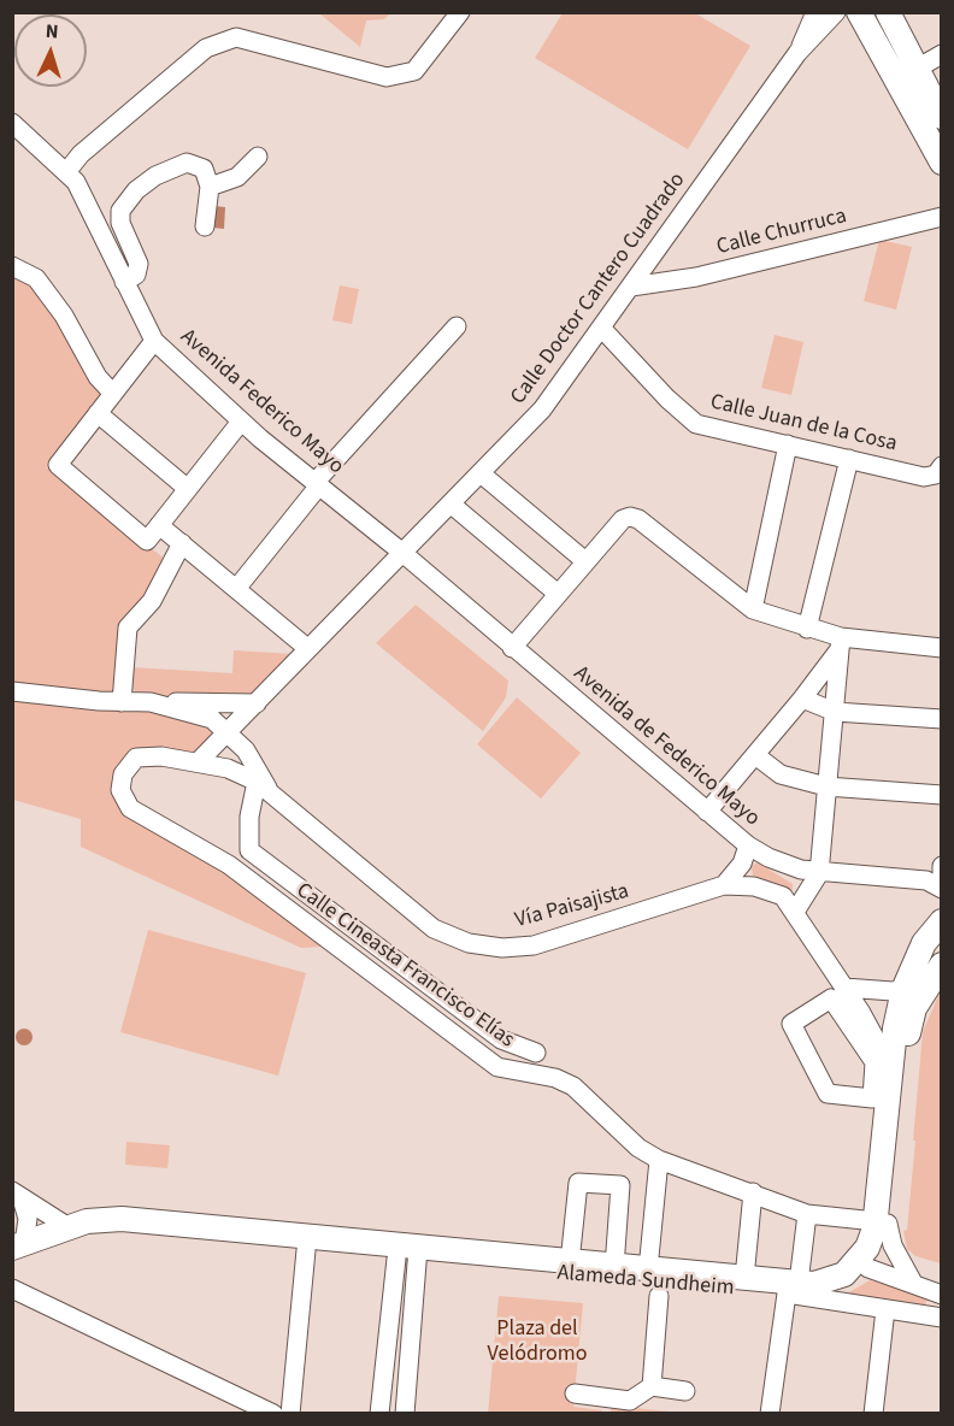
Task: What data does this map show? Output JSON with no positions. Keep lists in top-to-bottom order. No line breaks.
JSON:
{"streets":{"main road":["Alameda Sundheim"],"street":["Calle Churruca","Calle Doctor Cantero Cuadrado","Avenida Federico Mayo","Calle Juan de la Cosa","Avenida de Federico Mayo","Vía Paisajista","Calle Cineasta Francisco Elías"]},"crossings":[["Calle Churruca","Calle Doctor Cantero Cuadrado"],["Calle Doctor Cantero Cuadrado","Avenida Federico Mayo"],["Calle Doctor Cantero Cuadrado","Calle Juan de la Cosa"],["Calle Doctor Cantero Cuadrado","Avenida de Federico Mayo"],["Calle Doctor Cantero Cuadrado","Calle Cineasta Francisco Elías"],["Avenida Federico Mayo","Avenida de Federico Mayo"],["Vía Paisajista","Calle Cineasta Francisco Elías"]],"parks":["Plaza del Velódromo"],"north":"top"}
